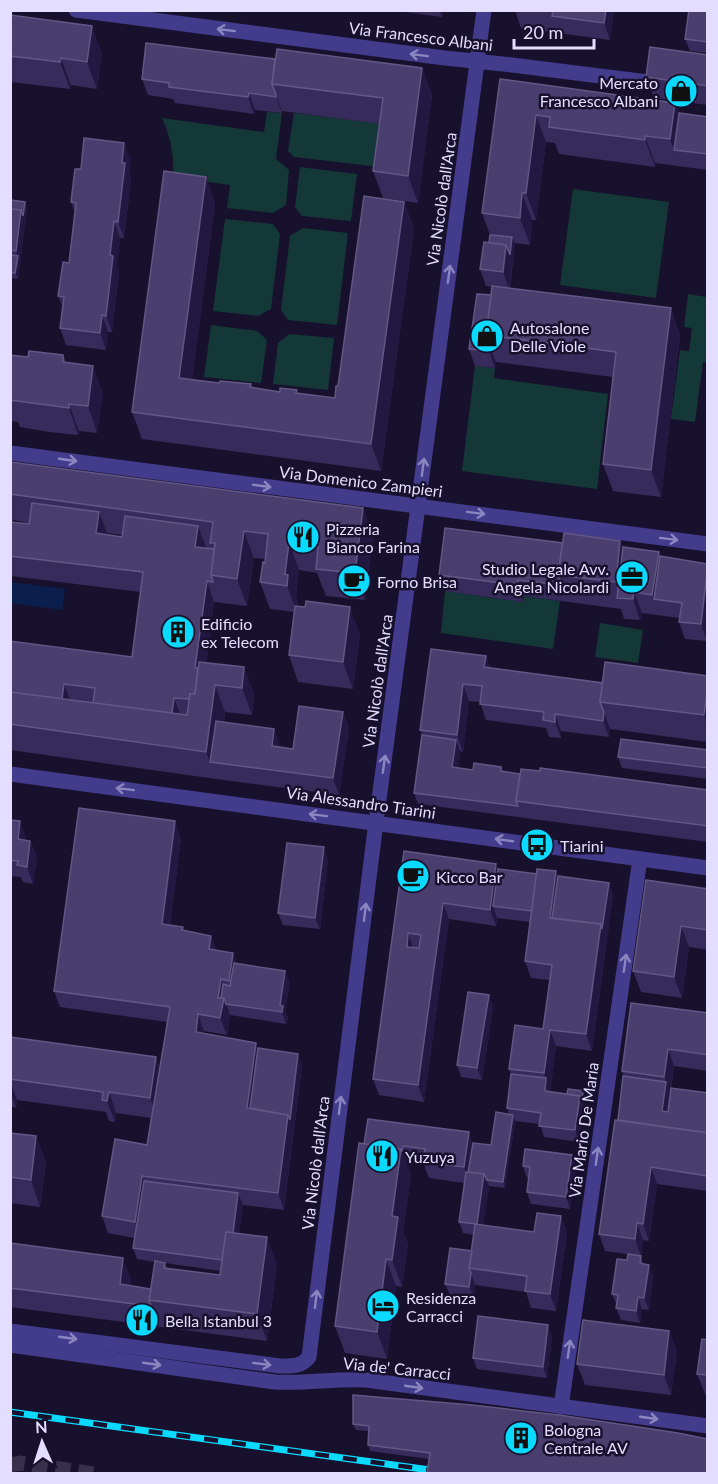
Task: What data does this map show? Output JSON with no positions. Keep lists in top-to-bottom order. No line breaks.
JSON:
{"streets":{"street":["Via Francesco Albani","Via Nicolò dall'Arca","Via Domenico Zampieri","Via Alessandro Tiarini","Via Mario De Maria","Via de' Carracci"]},"crossings":[["Via Francesco Albani","Via Nicolò dall'Arca"],["Via Nicolò dall'Arca","Via Domenico Zampieri"],["Via Nicolò dall'Arca","Via Alessandro Tiarini"],["Via Alessandro Tiarini","Via Mario De Maria"],["Via Mario De Maria","Via de' Carracci"]],"one_way":["Via Francesco Albani","Via Nicolò dall'Arca","Via Domenico Zampieri","Via Alessandro Tiarini","Via Mario De Maria","Via de' Carracci"],"places":{"shop":["Mercato Francesco Albani","Autosalone Delle Viole"],"restaurant":["Pizzeria Bianco Farina","Yuzuya","Bella Istanbul 3"],"office":["Studio Legale Avv. Angela Nicolardi"],"cafe":["Forno Brisa","Kicco Bar"],"building":["Edificio ex Telecom","Bologna Centrale AV"],"bus stop":["Tiarini"],"hotel":["Residenza Carracci"]},"scale_bar":"20 m","north":"top"}
